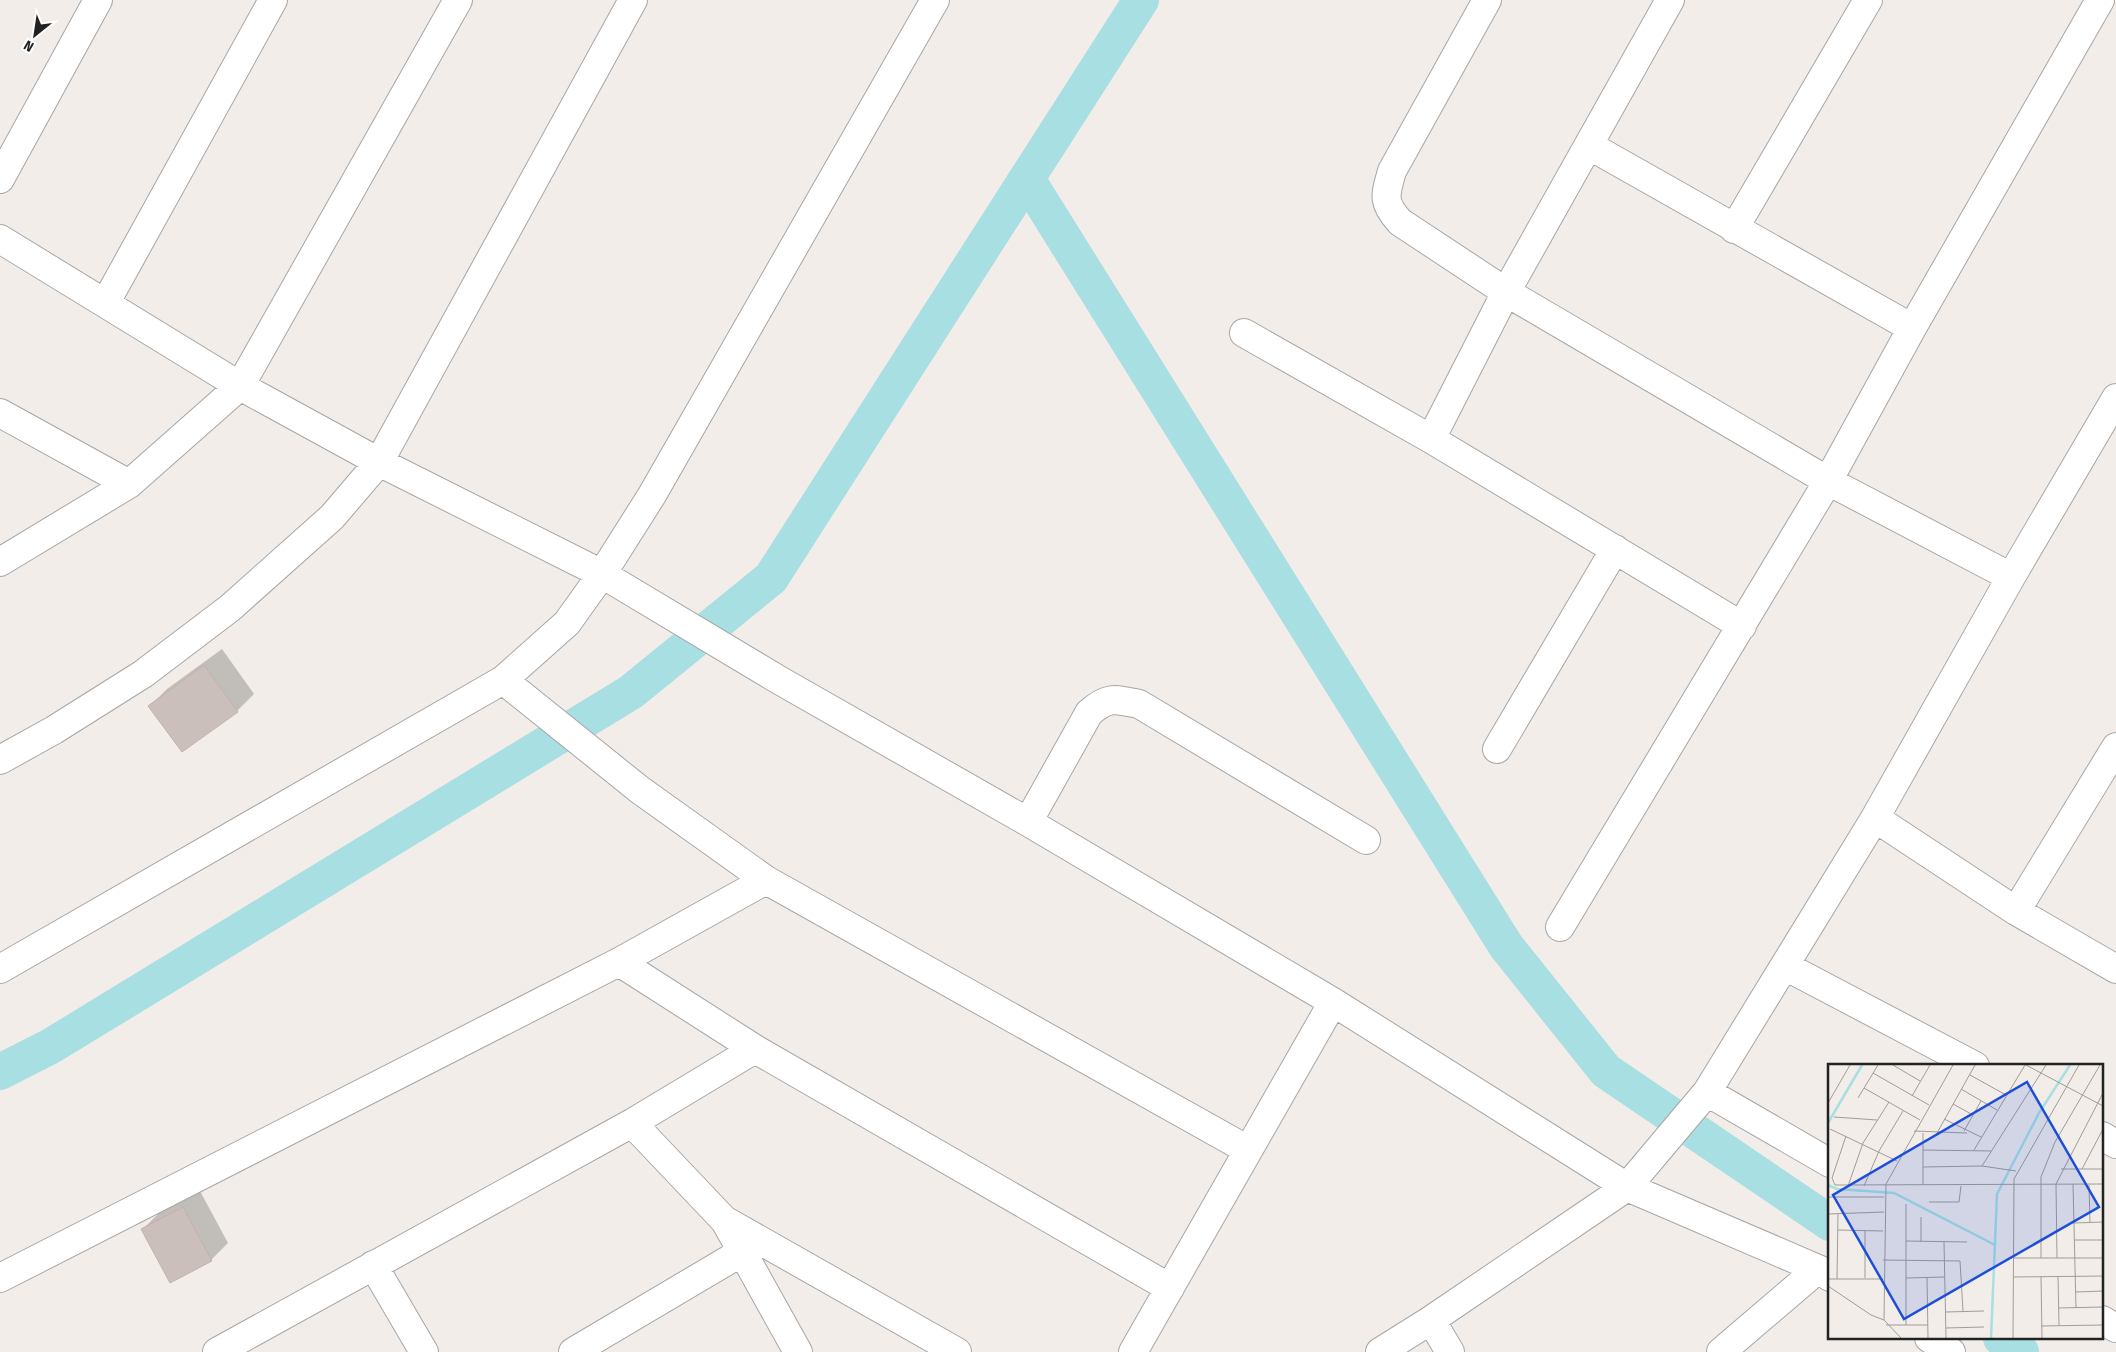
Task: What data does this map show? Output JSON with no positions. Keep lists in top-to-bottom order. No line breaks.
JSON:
{"north":"bottom left"}
